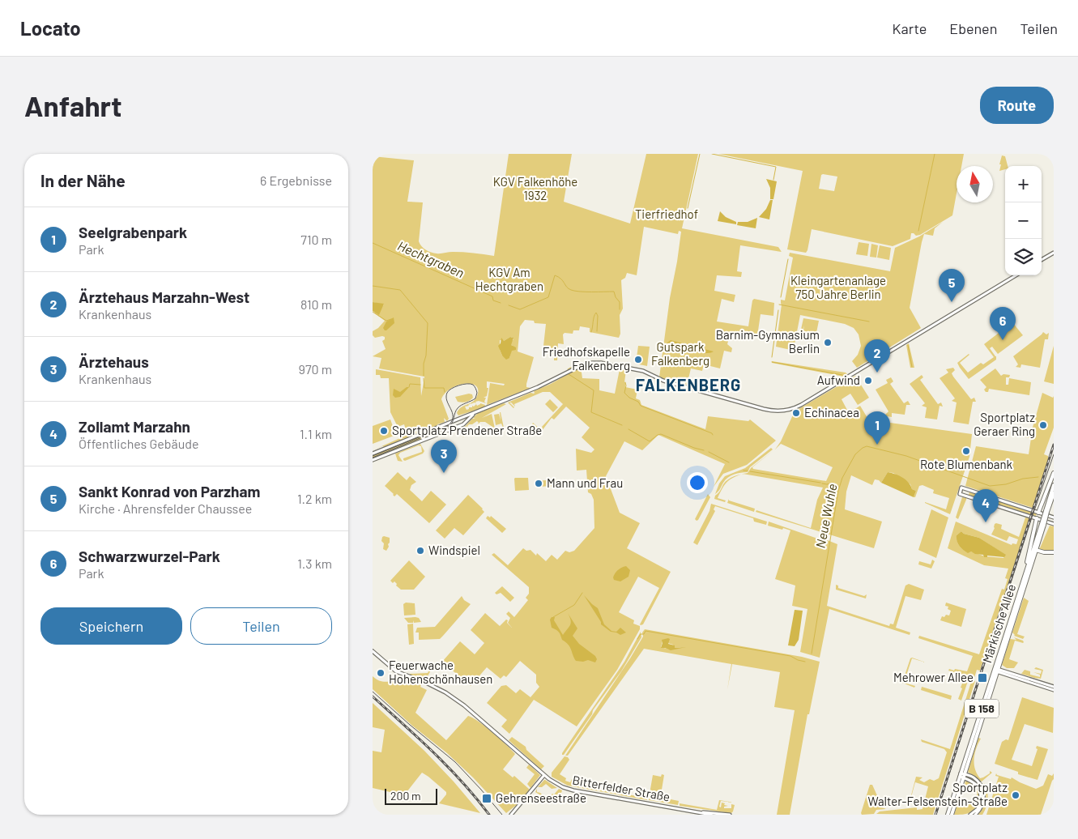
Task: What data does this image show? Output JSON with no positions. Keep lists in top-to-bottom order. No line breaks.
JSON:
{"streets":{"main road":["Märkische Allee","B 158","Bitterfelder Straße"]},"districts":["FALKENBERG"],"water":["Hechtgraben","Neue Wuhle"],"parks":["KGV Falkenhöhe 1932","Tierfriedhof","KGV Am Hechtgraben","Kleingartenanlage 750 Jahre Berlin","Gutspark Falkenberg"],"places":{"other":["Barnim-Gymnasium Berlin","Friedhofskapelle Falkenberg","Aufwind","Echinacea","Sportplatz Geraer Ring","Sportplatz Prendener Straße","Rote Blumenbank","Mann und Frau","Windspiel","Feuerwache Hohenschönhausen","Sportplatz Walter-Felsenstein-Straße"],"transit":["Mehrower Allee","Gehrenseestraße"]},"scale_bar":"200 m","north":"top","page":{"header":"Locato","nav":["Karte","Ebenen","Teilen"],"buttons":["Route",["Speichern","Teilen"]],"title":"Anfahrt","heading":["In der Nähe","6 Ergebnisse"],"map_buttons":["+","−"],"list":[{"mark":"1","name":"Seelgrabenpark","note":"Park","value":"710 m"},{"mark":"2","name":"Ärztehaus Marzahn-West","note":"Krankenhaus","value":"810 m"},{"mark":"3","name":"Ärztehaus","note":"Krankenhaus","value":"970 m"},{"mark":"4","name":"Zollamt Marzahn","note":"Öffentliches Gebäude","value":"1.1 km"},{"mark":"5","name":"Sankt Konrad von Parzham","note":"Kirche · Ahrensfelder Chaussee","value":"1.2 km"},{"mark":"6","name":"Schwarzwurzel-Park","note":"Park","value":"1.3 km"}],"pins":["5","6","2","1","3","4"],"scale":"200 m"}}
